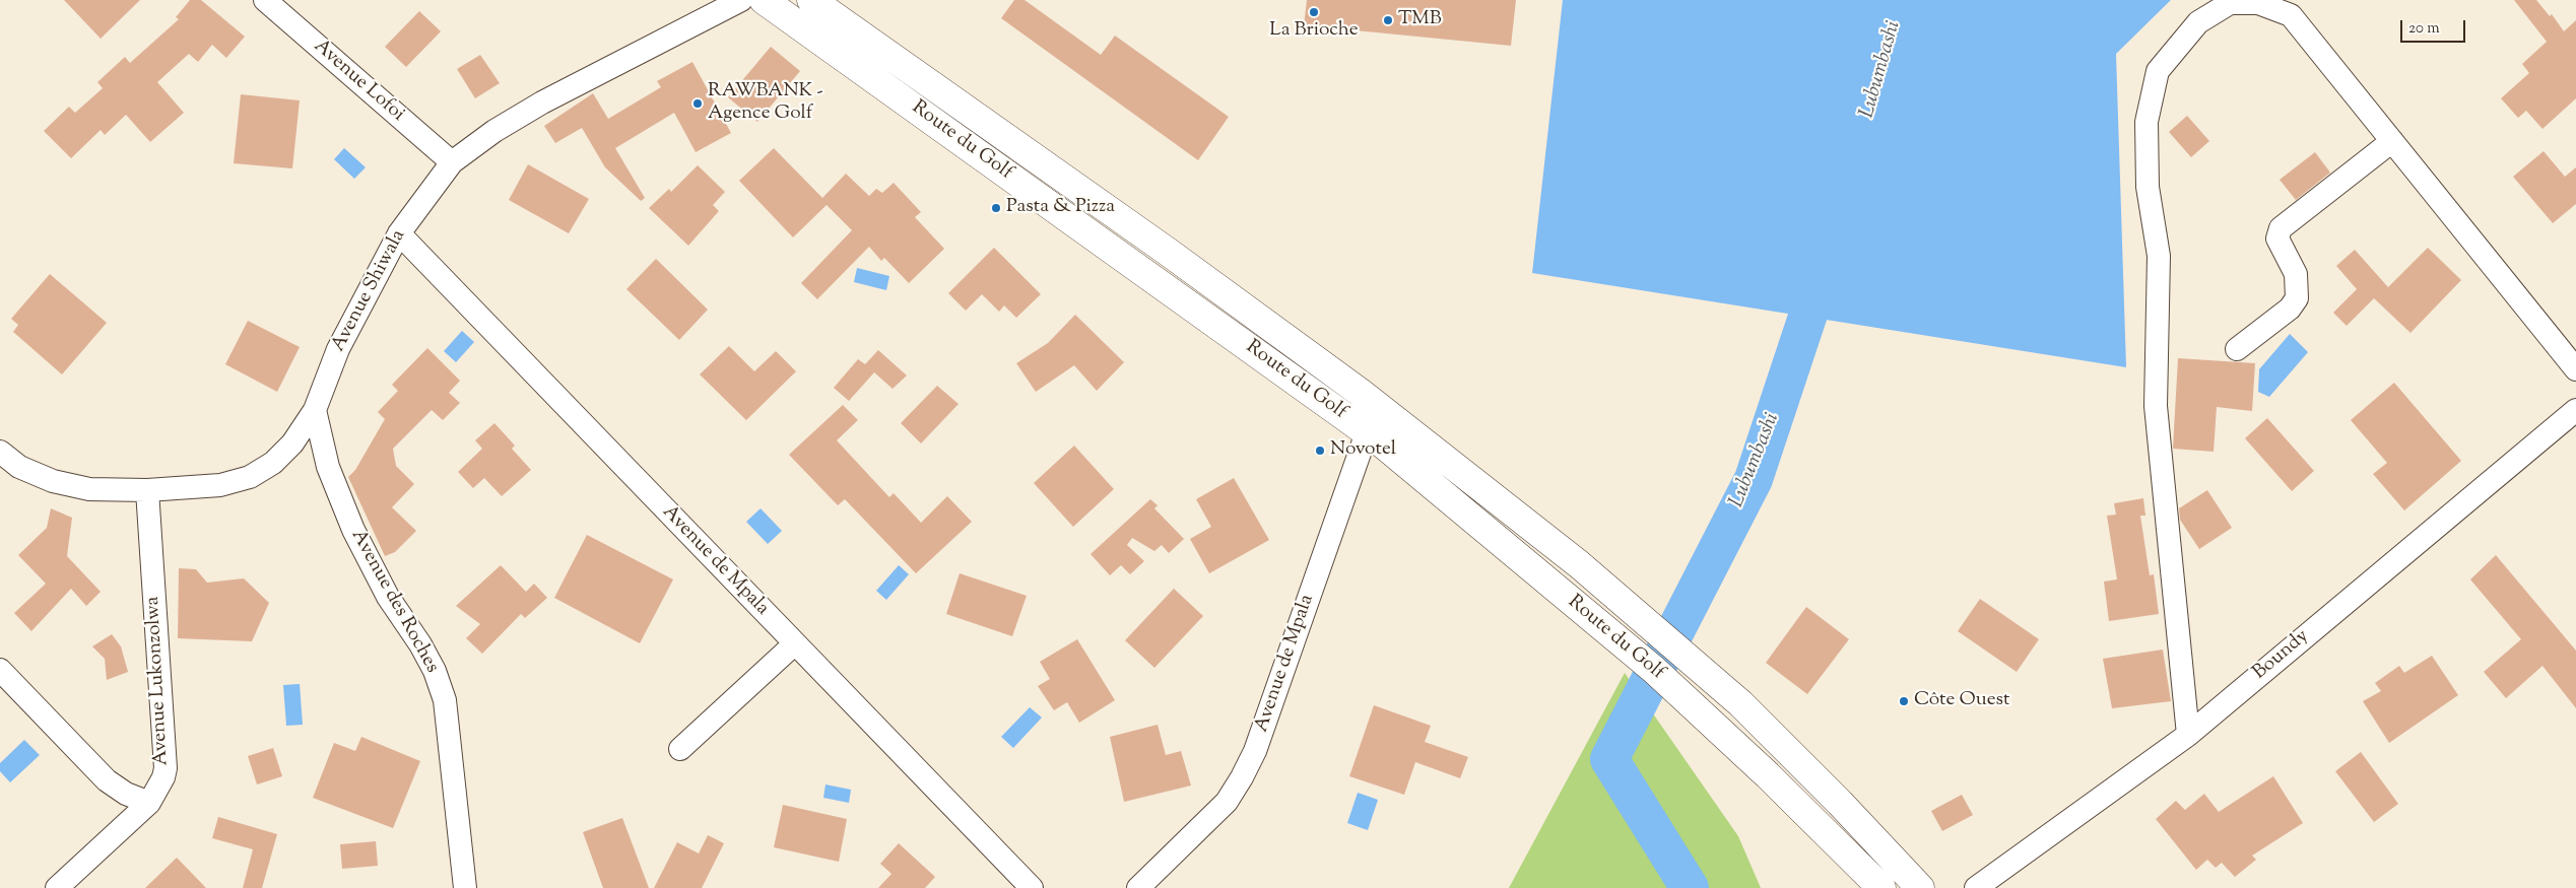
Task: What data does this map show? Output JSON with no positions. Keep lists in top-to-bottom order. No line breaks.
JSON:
{"streets":{"main road":["Route du Golf"],"street":["Avenue Lofoi","Avenue Shiwala","Avenue de Mpala","Avenue des Roches","Boundy","Avenue Lukonzolwa"]},"crossings":[["Avenue Lofoi","Avenue Shiwala"],["Route du Golf","Avenue de Mpala"],["Avenue Shiwala","Avenue de Mpala"],["Avenue Shiwala","Avenue des Roches"],["Avenue Shiwala","Avenue Lukonzolwa"]],"water":["Lubumbashi"],"places":["La Brioche","TMB","RAWBANK - Agence Golf","Pasta & Pizza","Novotel","Côte Ouest"],"scale_bar":"20 m"}
